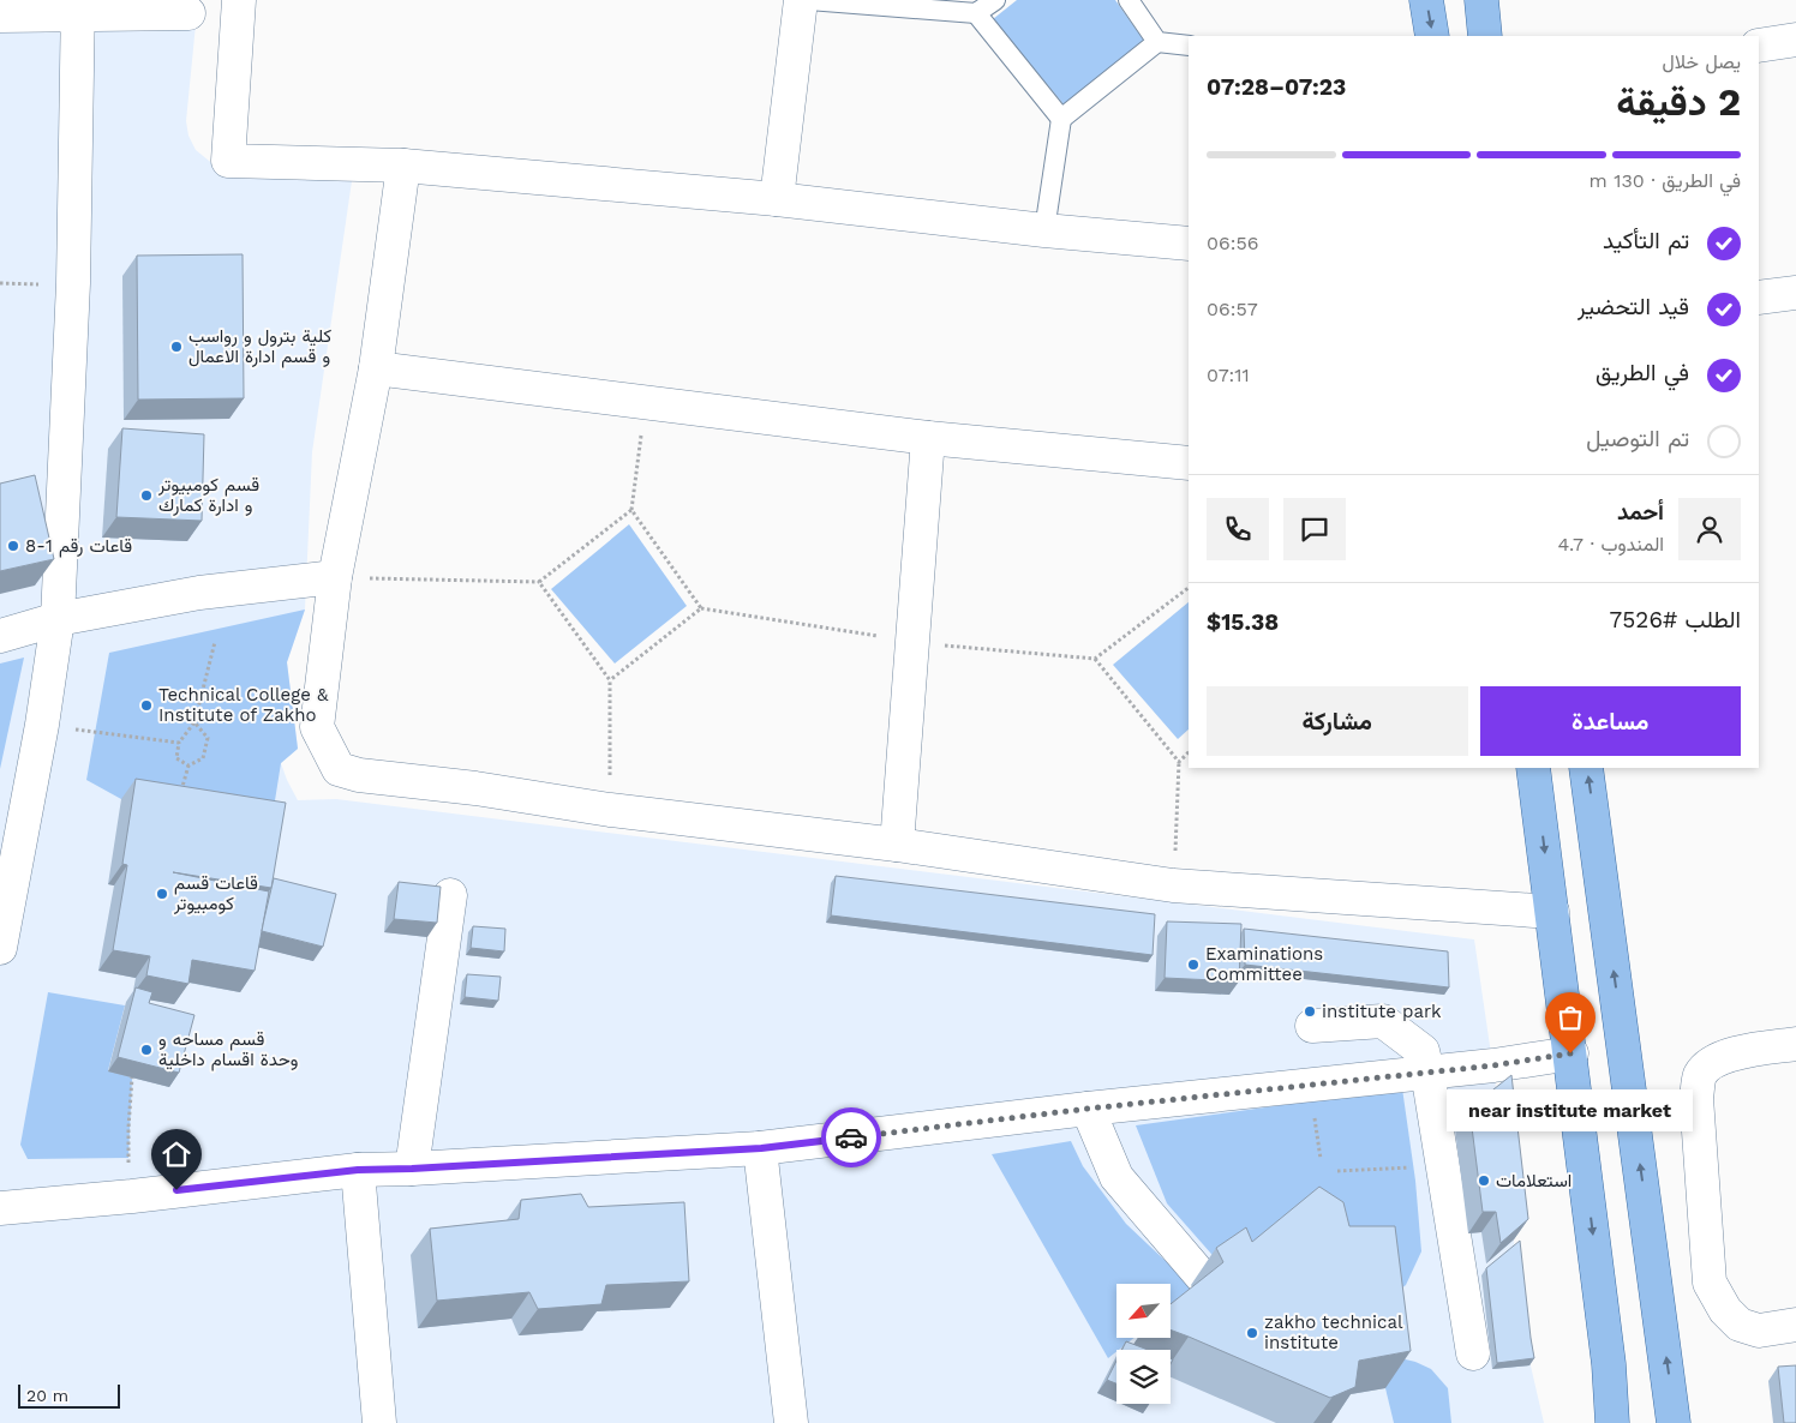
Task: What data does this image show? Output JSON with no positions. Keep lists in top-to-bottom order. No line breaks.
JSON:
{"places":["كلية بترول و رواسب و قسم ادارة الاعمال","قسم کومبیوتر و ادارة كمارك","قاعات رقم 1-8","Technical College & Institute of Zakho","قاعات قسم کومبیوتر","Examinations Committee","institute park","قسم مساحه‌ و وحدة اقسام داخلية","near institute market","استعلامات","zakho technical institute"],"scale_bar":"20 m","north":"bottom left","page":{"heading":["2 دقيقة","يصل خلال","07:23–07:28"],"panel":["أحمد","المندوب · 4.7","الطلب #7526","$15.38"],"bar":"في الطريق · 130 m","list":[["تم التأكيد","06:56"],["قيد التحضير","06:57"],["في الطريق","07:11"],"تم التوصيل"],"buttons":["مساعدة","مشاركة"],"bubble":"near institute market","scale":"20 m"}}
